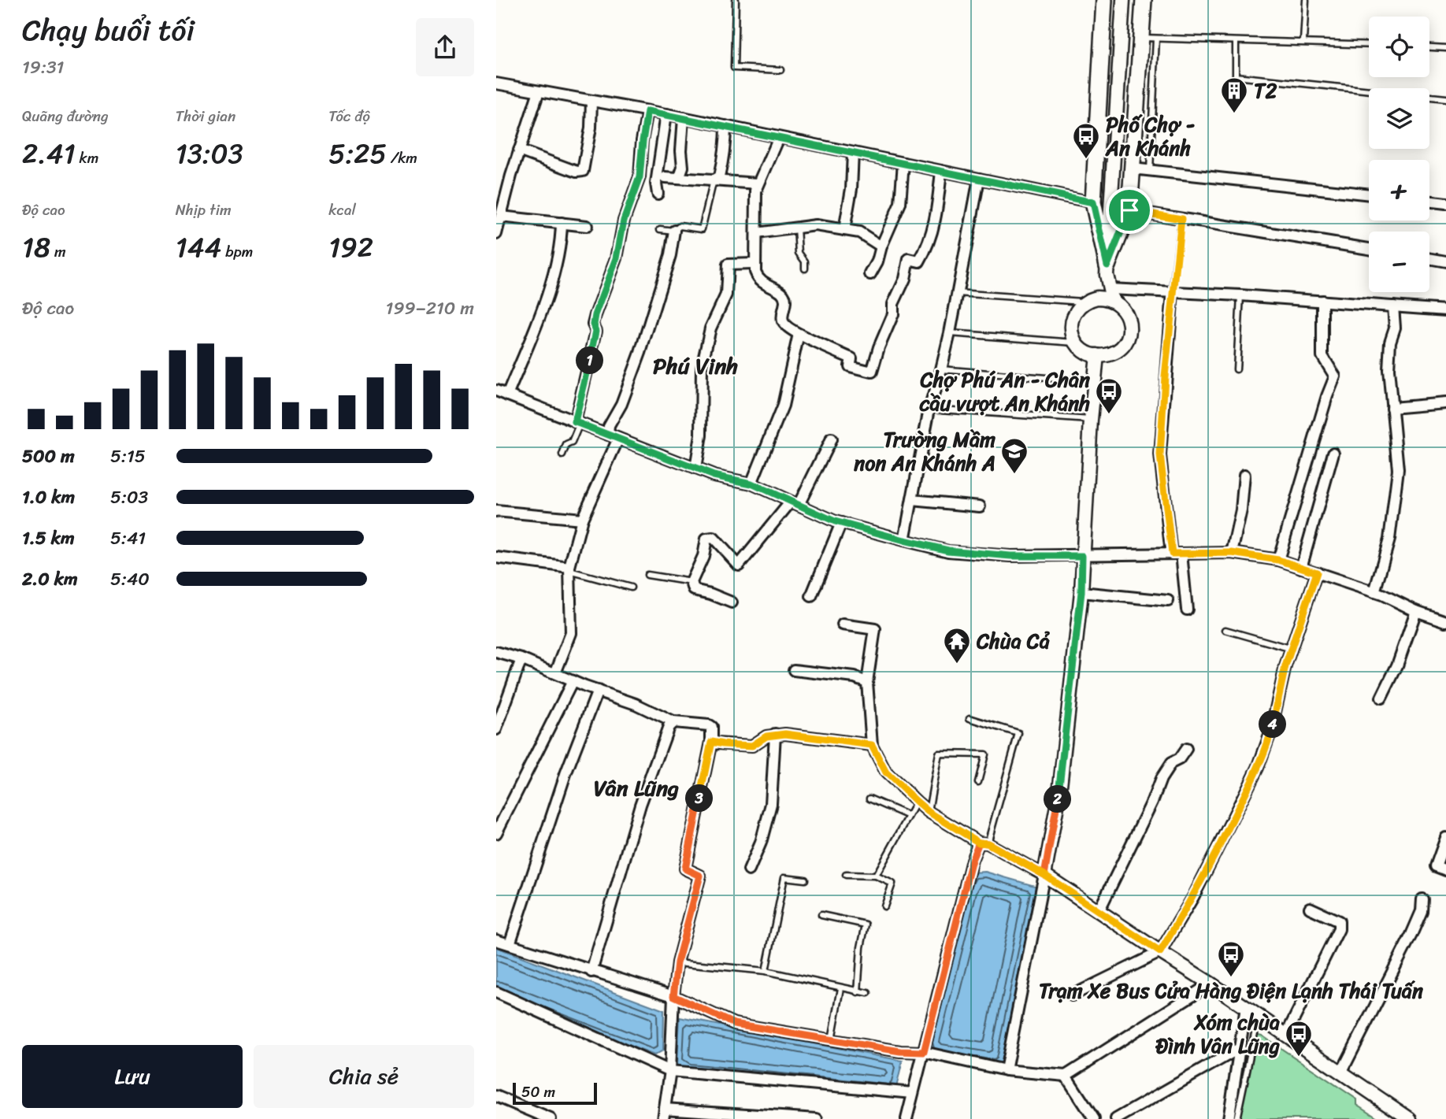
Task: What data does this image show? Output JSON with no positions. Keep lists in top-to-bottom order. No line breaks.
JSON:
{"districts":["Phú Vinh","Vân Lũng"],"places":{"building":["T2"],"bus stop":["Phố Chợ - An Khánh","Chợ Phú An - Chân cầu vượt An Khánh","Trạm Xe Bus Cửa Hàng Điện Lạnh Thái Tuấn","Xóm chùa Đình Vân Lũng"],"school or university":["Trường Mầm non An Khánh A"],"temple":["Chùa Cả"]},"scale_bar":"50 m","page":{"heading":["Chạy buổi tối","19:31"],"map_buttons":["+","−"],"stats":[["Quãng đường","2.41 km"],["Thời gian","13:03"],["Tốc độ","5:25 /km"],["Độ cao","18 m"],["Nhịp tim","144 bpm"],["kcal","192"]],"chart":["Độ cao","199–210 m"],"pins":["1","4","3","2"],"list":[{"name":"500 m","note":"5:15"},{"name":"1.0 km","note":"5:03"},{"name":"1.5 km","note":"5:41"},{"name":"2.0 km","note":"5:40"}],"buttons":["Lưu","Chia sẻ"],"scale":"50 m"}}
